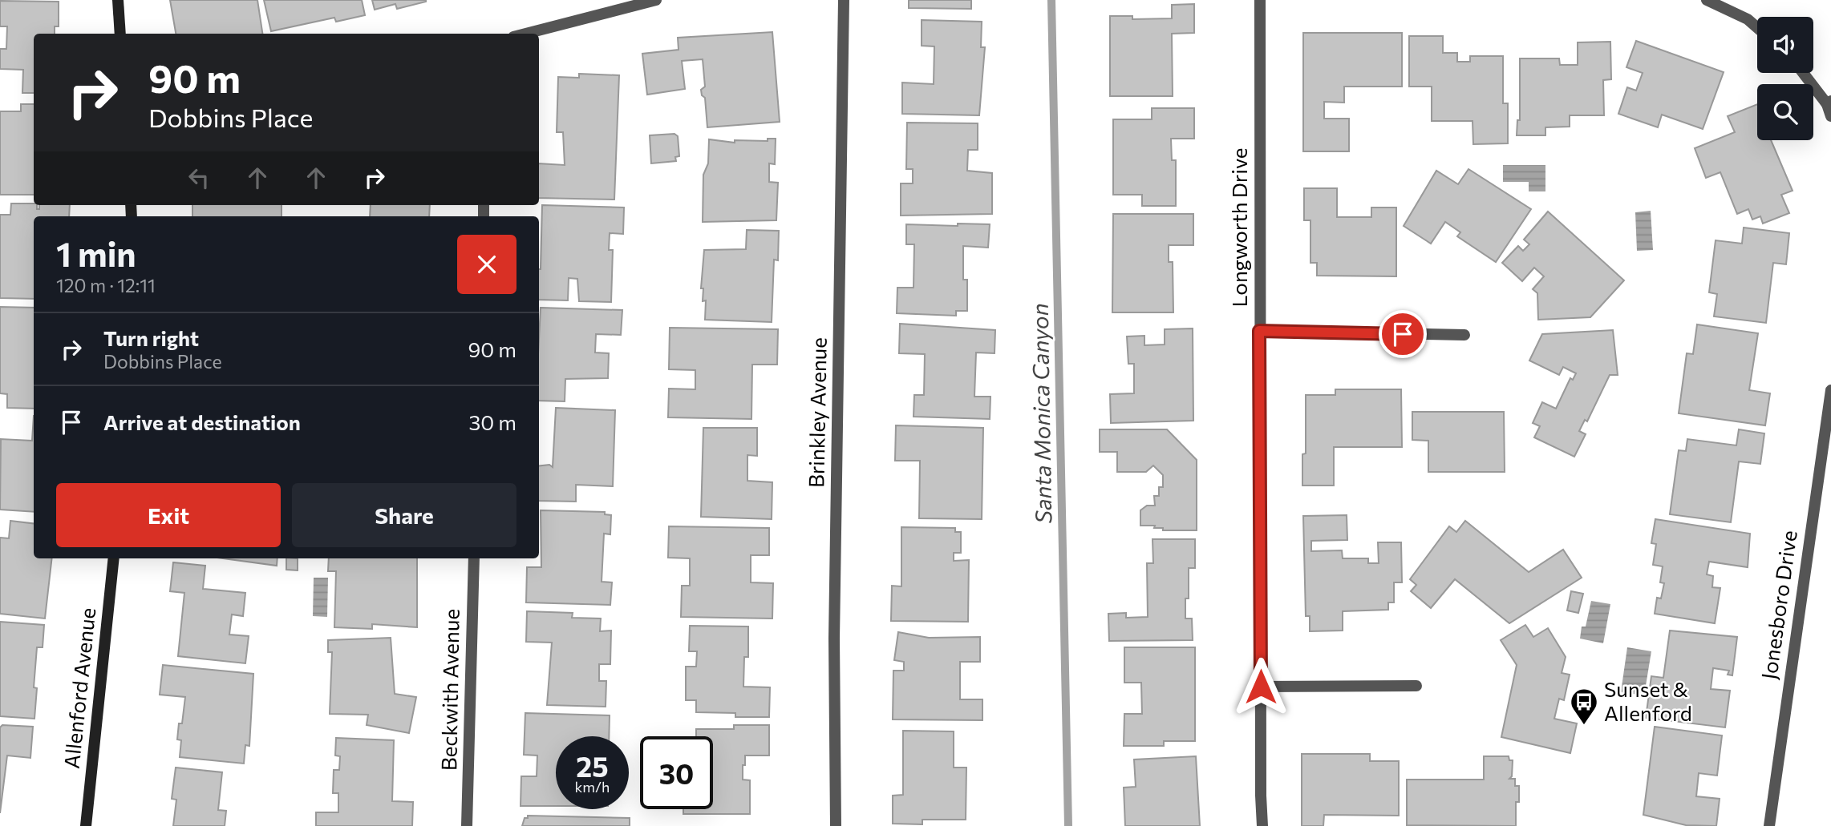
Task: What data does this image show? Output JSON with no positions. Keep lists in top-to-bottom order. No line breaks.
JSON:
{"streets":{"street":["Longworth Drive","Brinkley Avenue","Jonesboro Drive","Allenford Avenue","Beckwith Avenue"]},"water":["Santa Monica Canyon"],"places":{"bus stop":["Sunset & Allenford"]},"page":{"turn":["90 m","Dobbins Place"],"heading":["1 min","120 m · 12:11"],"list":[{"name":"Turn right","note":"Dobbins Place","value":"90 m"},{"name":"Arrive at destination","value":"30 m"}],"buttons":["Exit","Share"],"speed":"25 km/h","limit":"30"}}
